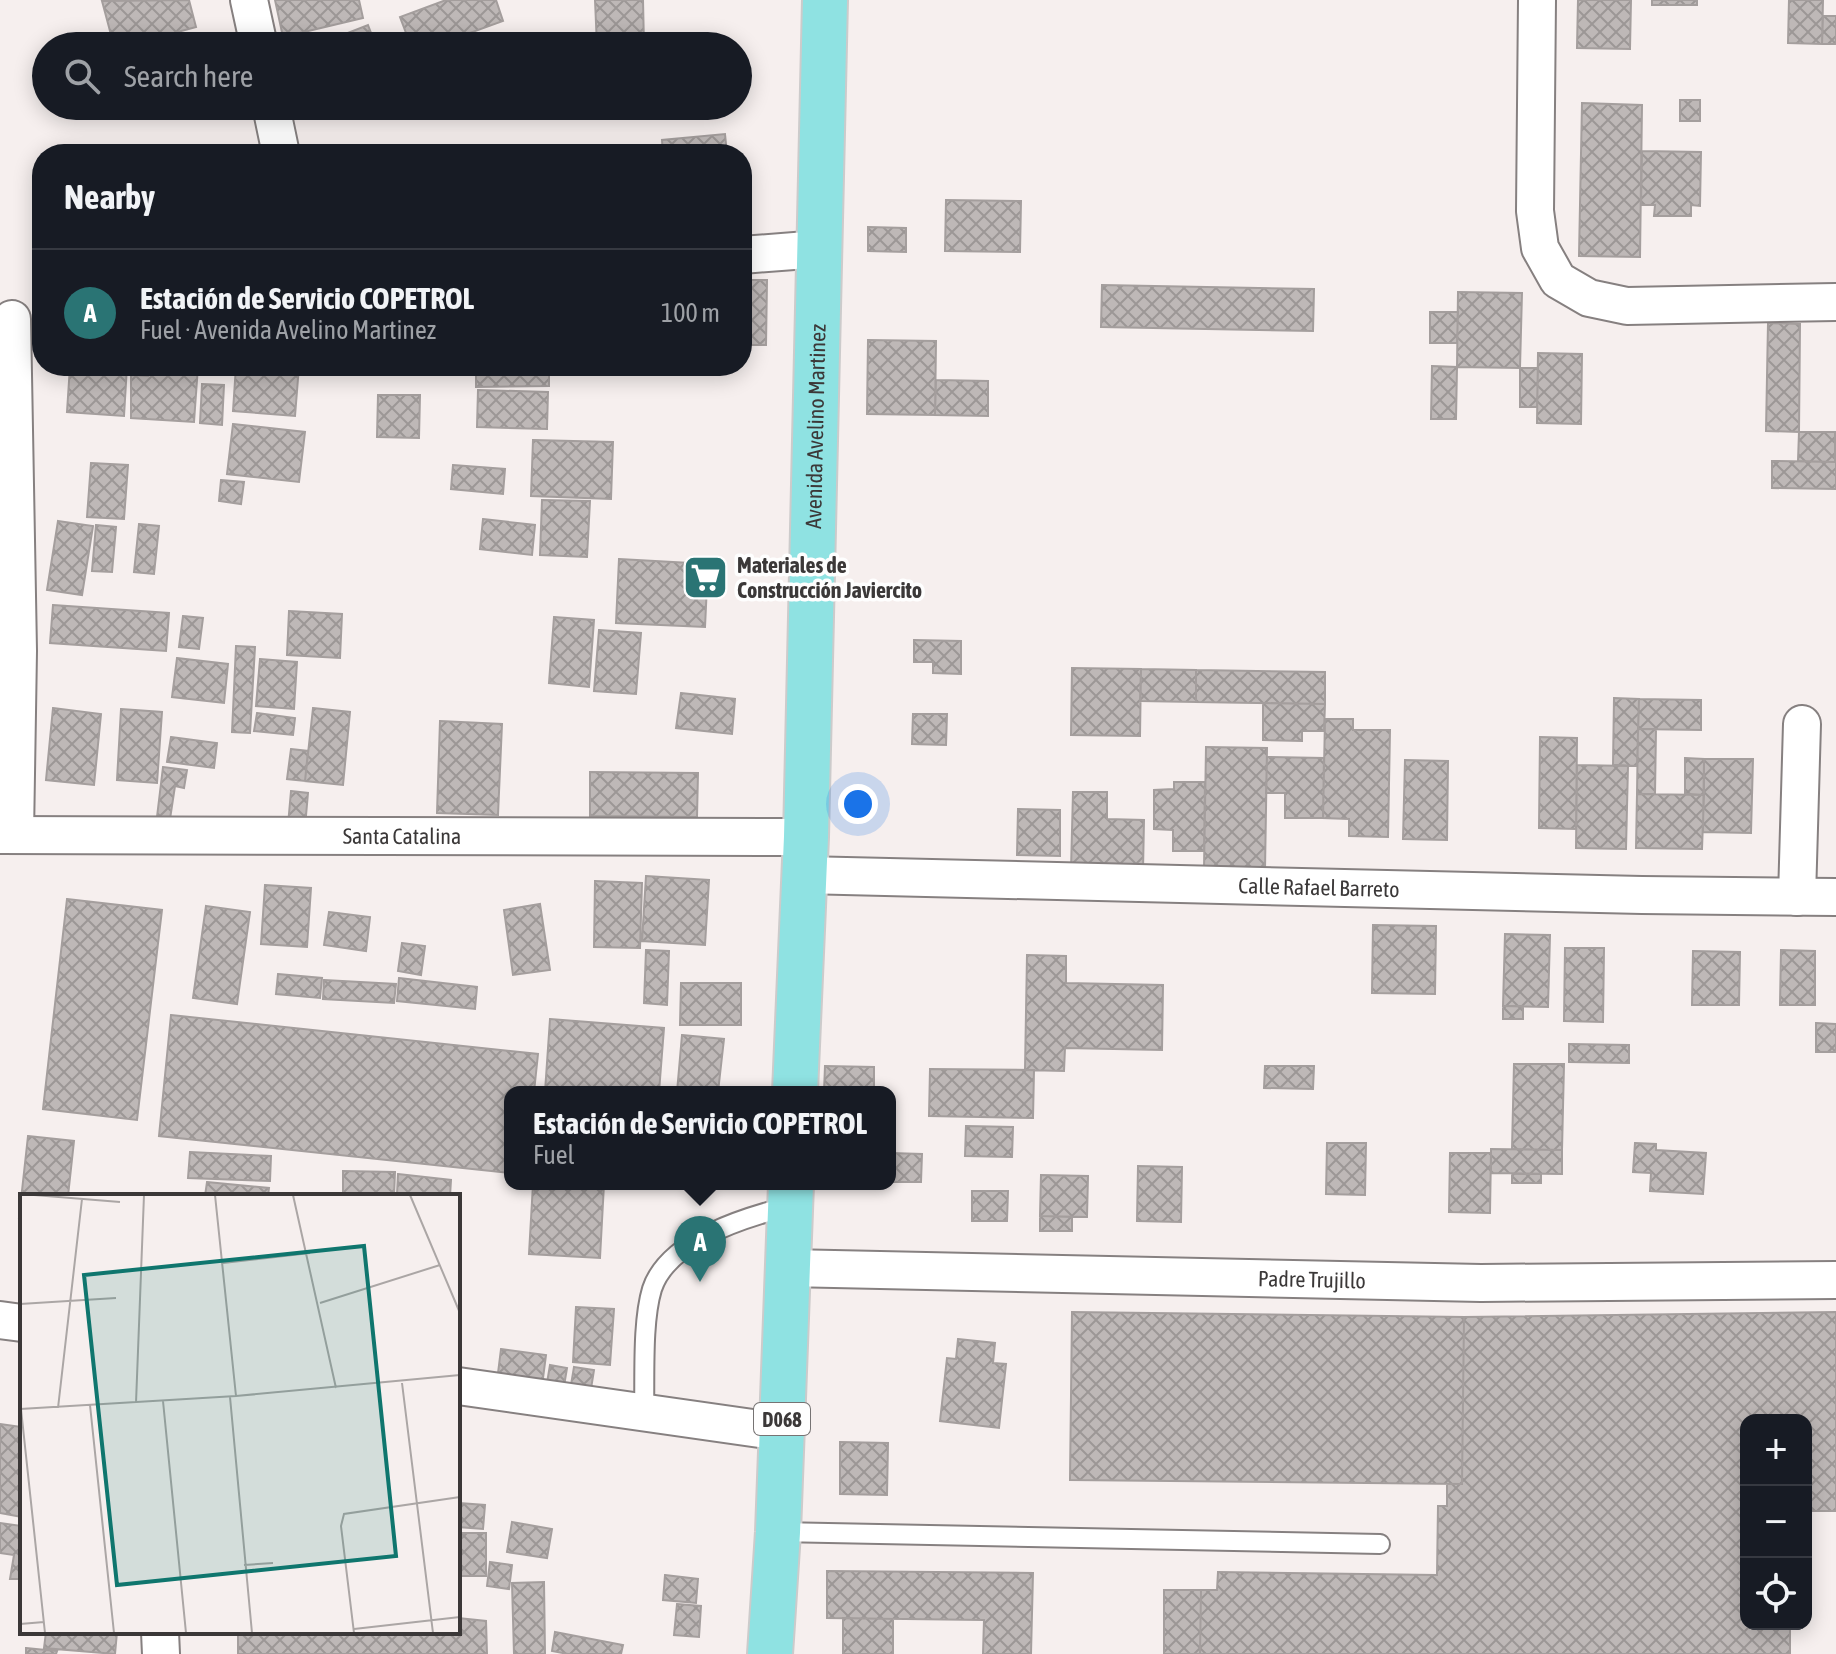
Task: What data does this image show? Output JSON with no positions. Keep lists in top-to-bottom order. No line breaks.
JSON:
{"streets":{"main road":["Avenida Avelino Martinez","D068"],"street":["Santa Catalina","Calle Rafael Barreto","Padre Trujillo"]},"crossings":[["Avenida Avelino Martinez","Santa Catalina"],["Avenida Avelino Martinez","Calle Rafael Barreto"],["Santa Catalina","Calle Rafael Barreto"],["Padre Trujillo","D068"]],"places":{"supermarket":["Materiales de Construcción Javiercito"]},"page":{"search":"Search here","heading":"Nearby","list":[{"mark":"A","name":"Estación de Servicio COPETROL","note":"Fuel · Avenida Avelino Martinez","value":"100 m"}],"popup":["Estación de Servicio COPETROL","Fuel"],"pins":"A","map_buttons":["+","−"]}}
